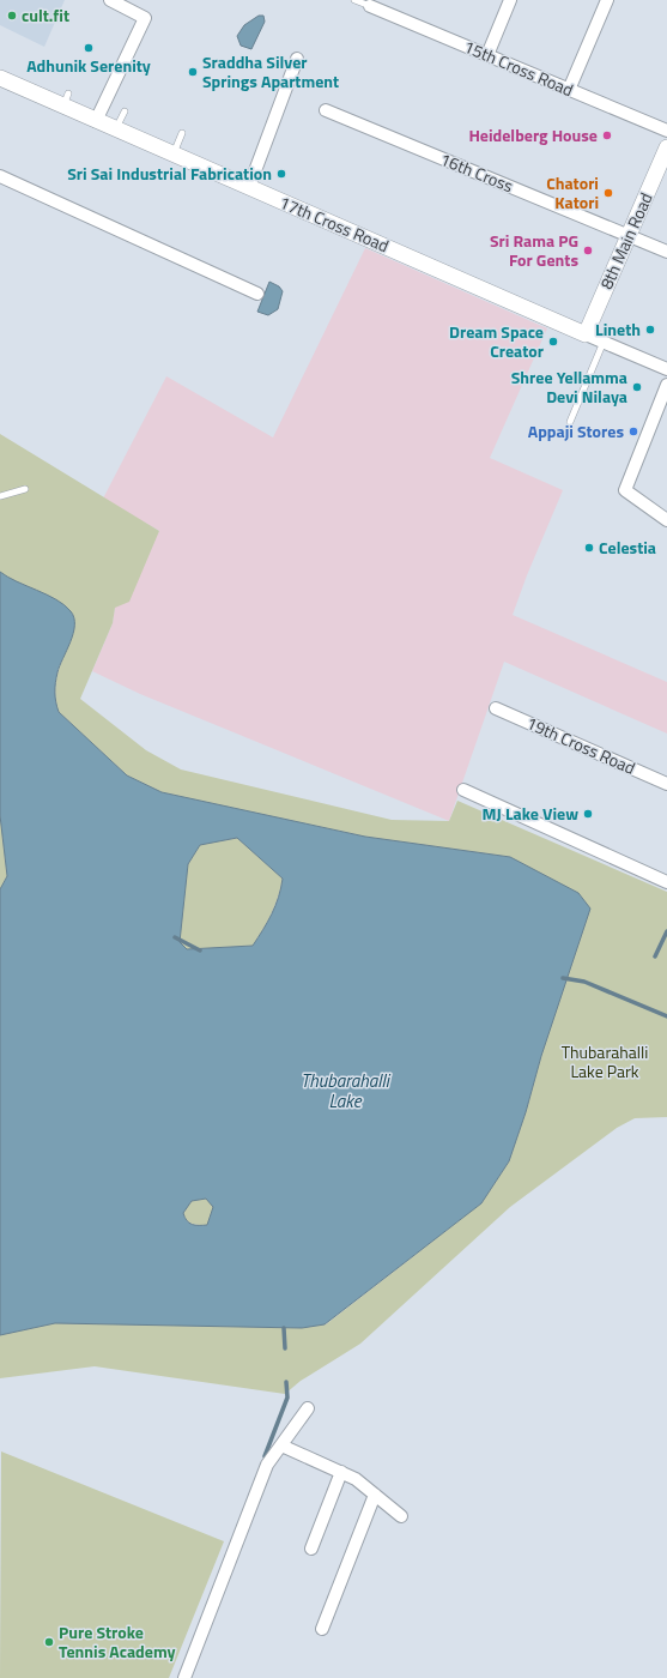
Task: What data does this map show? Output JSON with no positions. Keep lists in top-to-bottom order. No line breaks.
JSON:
{"streets":{"street":["15th Cross Road","16th Cross","17th Cross Road","8th Main Road","19th Cross Road"]},"crossings":[["16th Cross","8th Main Road"],["17th Cross Road","8th Main Road"]],"water":["Thubarahalli Lake"],"parks":["Thubarahalli Lake Park"],"places":["cult.fit","Adhunik Serenity","Sraddha Silver Springs Apartment","Heidelberg House","Sri Sai Industrial Fabrication","Chatori Katori","Sri Rama PG For Gents","Lineth","Dream Space Creator","Shree Yellamma Devi Nilaya","Appaji Stores","Celestia","MJ Lake View","Pure Stroke Tennis Academy"]}
